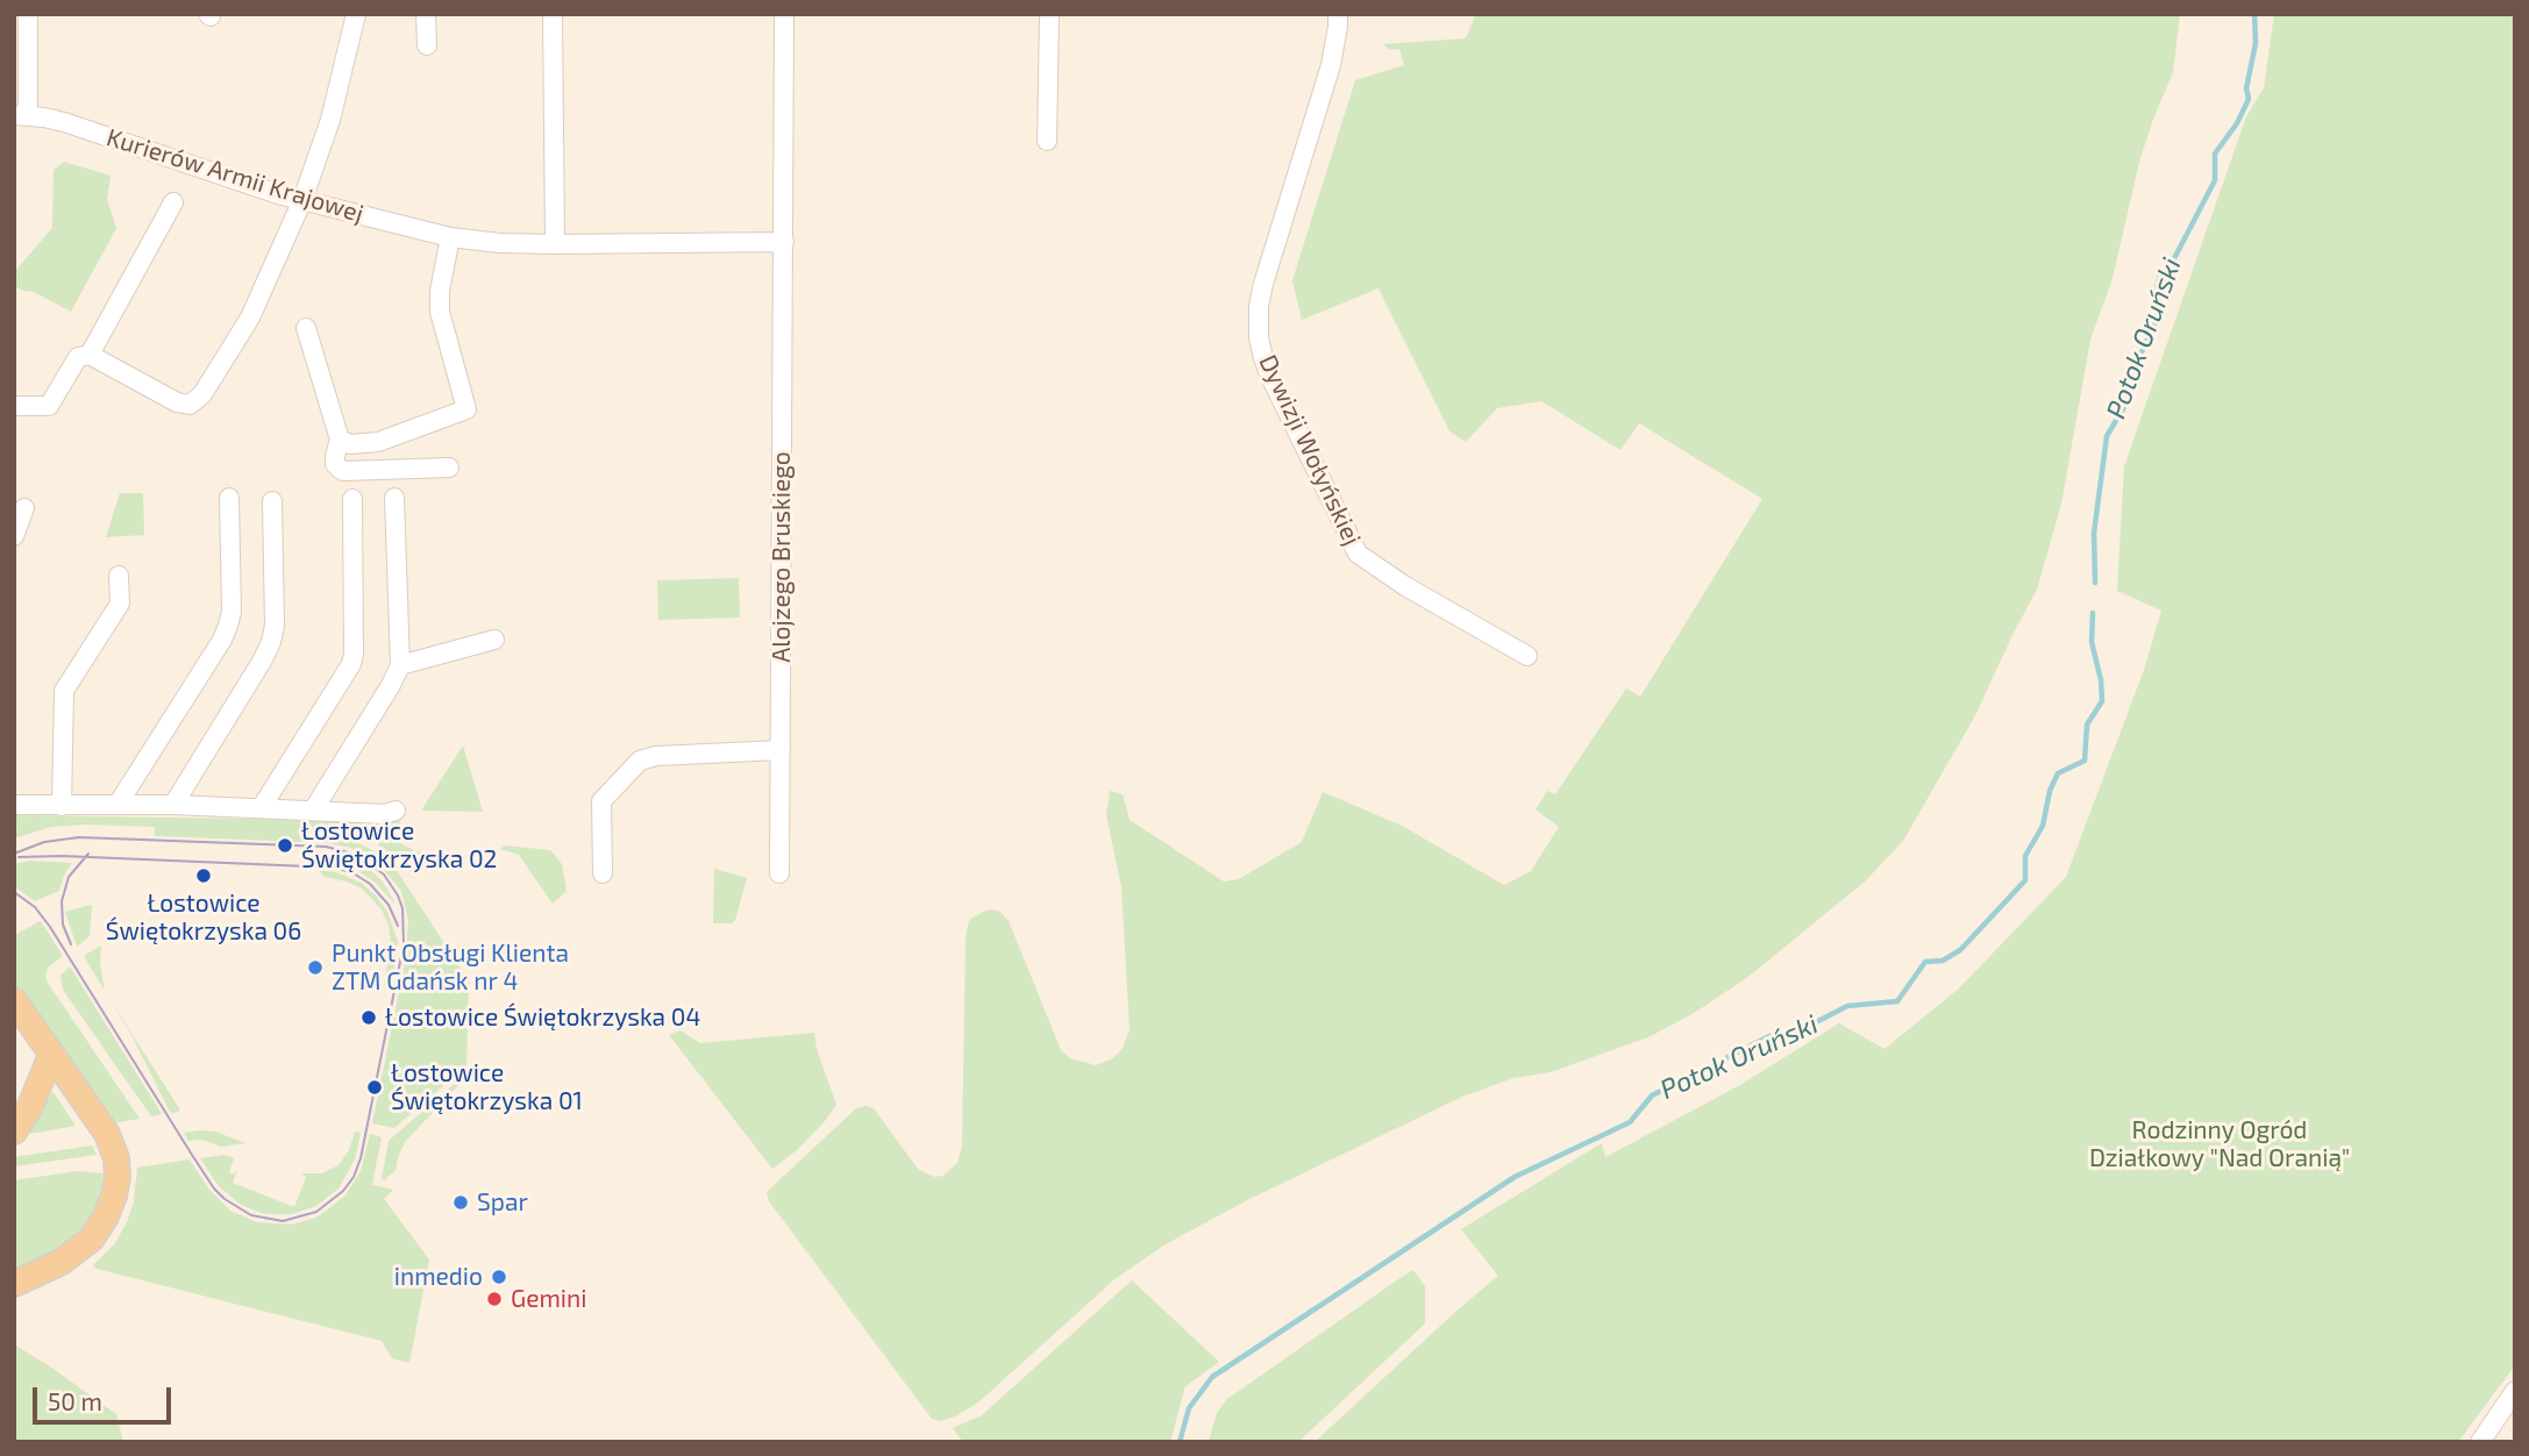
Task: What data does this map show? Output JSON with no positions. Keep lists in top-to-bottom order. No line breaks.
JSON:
{"streets":{"street":["Kurierów Armii Krajowej","Dywizji Wołyńskiej","Alojzego Bruskiego"]},"crossings":[["Kurierów Armii Krajowej","Alojzego Bruskiego"]],"water":["Potok Oruński"],"parks":["Rodzinny Ogród Działkowy \"Nad Oranią\""],"places":["Łostowice Świętokrzyska 02","Łostowice Świętokrzyska 06","Punkt Obsługi Klienta ZTM Gdańsk nr 4","Łostowice Świętokrzyska 04","Łostowice Świętokrzyska 01","Spar","inmedio","Gemini"],"scale_bar":"50 m"}
